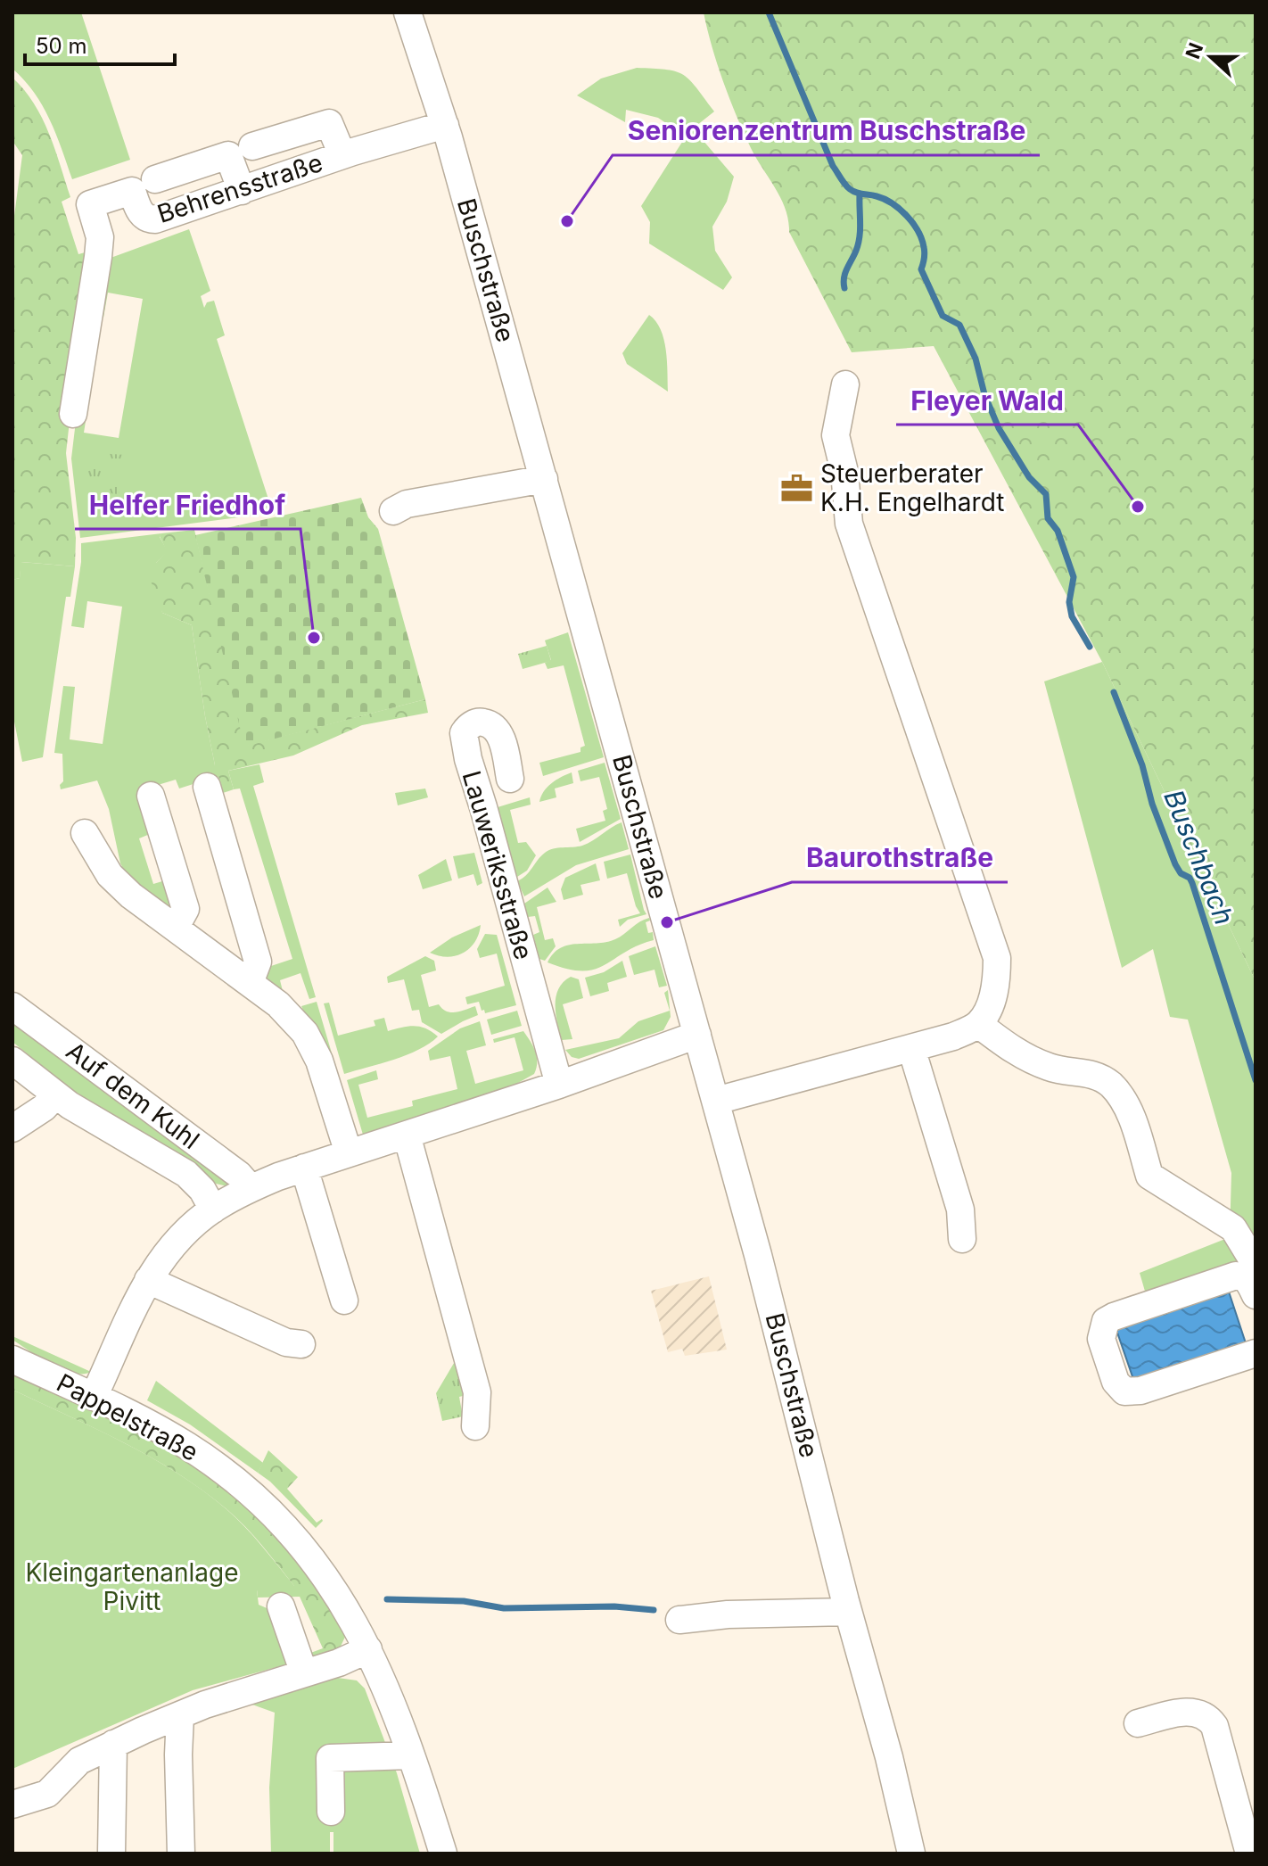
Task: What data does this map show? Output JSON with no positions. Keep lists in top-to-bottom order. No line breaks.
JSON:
{"streets":{"street":["Behrensstraße","Buschstraße","Lauweriksstraße","Auf dem Kuhl","Pappelstraße"]},"crossings":[["Behrensstraße","Buschstraße"]],"water":["Buschbach"],"parks":["Kleingartenanlage Pivitt"],"places":{"other":["Seniorenzentrum Buschstraße","Fleyer Wald","Helfer Friedhof","Baurothstraße"],"office":["Steuerberater K.H. Engelhardt"]},"scale_bar":"50 m","north":"left"}
